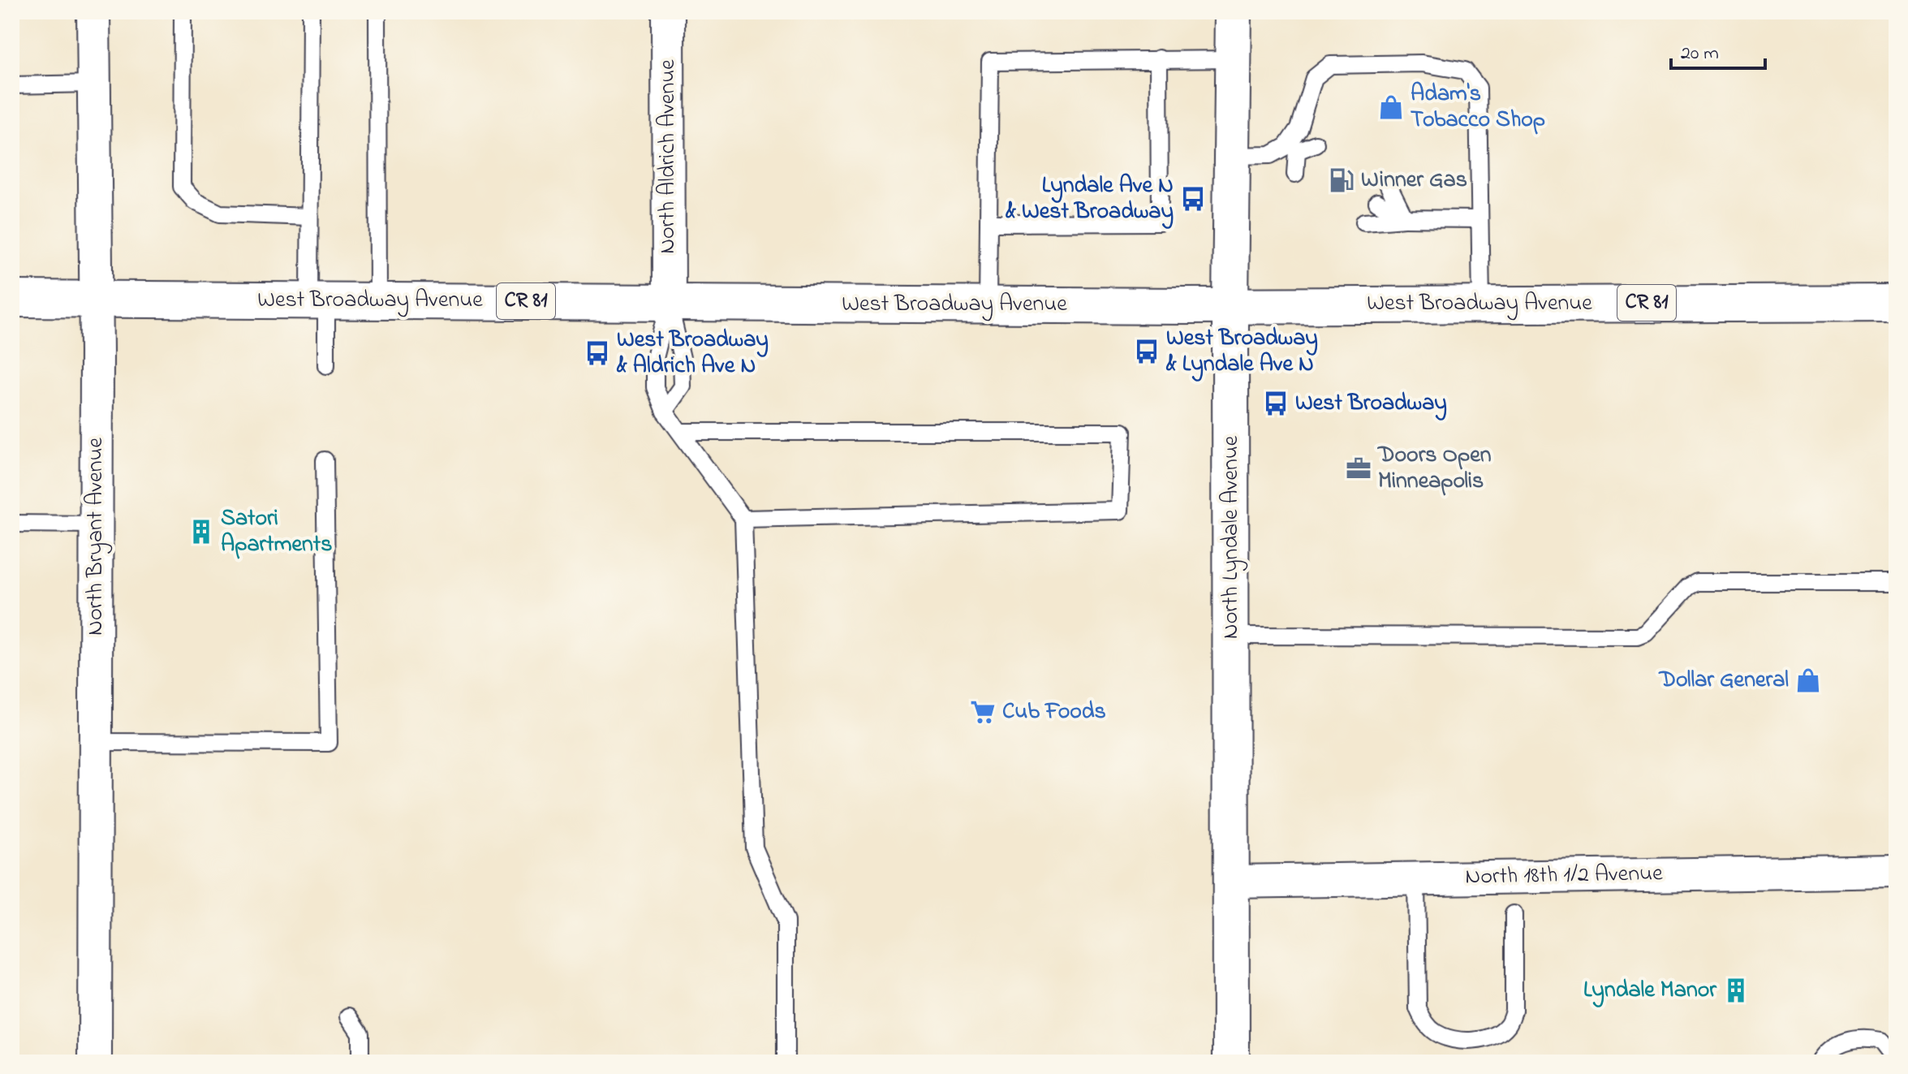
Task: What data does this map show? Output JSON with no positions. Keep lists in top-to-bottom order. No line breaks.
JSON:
{"streets":{"main road":["West Broadway Avenue","CR 81","North Lyndale Avenue"],"street":["North Aldrich Avenue","North Bryant Avenue","North 18th 1/2 Avenue"]},"crossings":[["North Aldrich Avenue","West Broadway Avenue"],["West Broadway Avenue","North Bryant Avenue"],["West Broadway Avenue","North Lyndale Avenue"],["North Lyndale Avenue","North 18th 1/2 Avenue"]],"places":{"shop":["Adam's Tobacco Shop","Dollar General"],"fuel station":["Winner Gas"],"bus stop":["Lyndale Ave N & West Broadway","West Broadway & Lyndale Ave N","West Broadway & Aldrich Ave N","West Broadway"],"office":["Doors Open Minneapolis"],"building":["Satori Apartments","Lyndale Manor"],"supermarket":["Cub Foods"]},"scale_bar":"20 m"}
